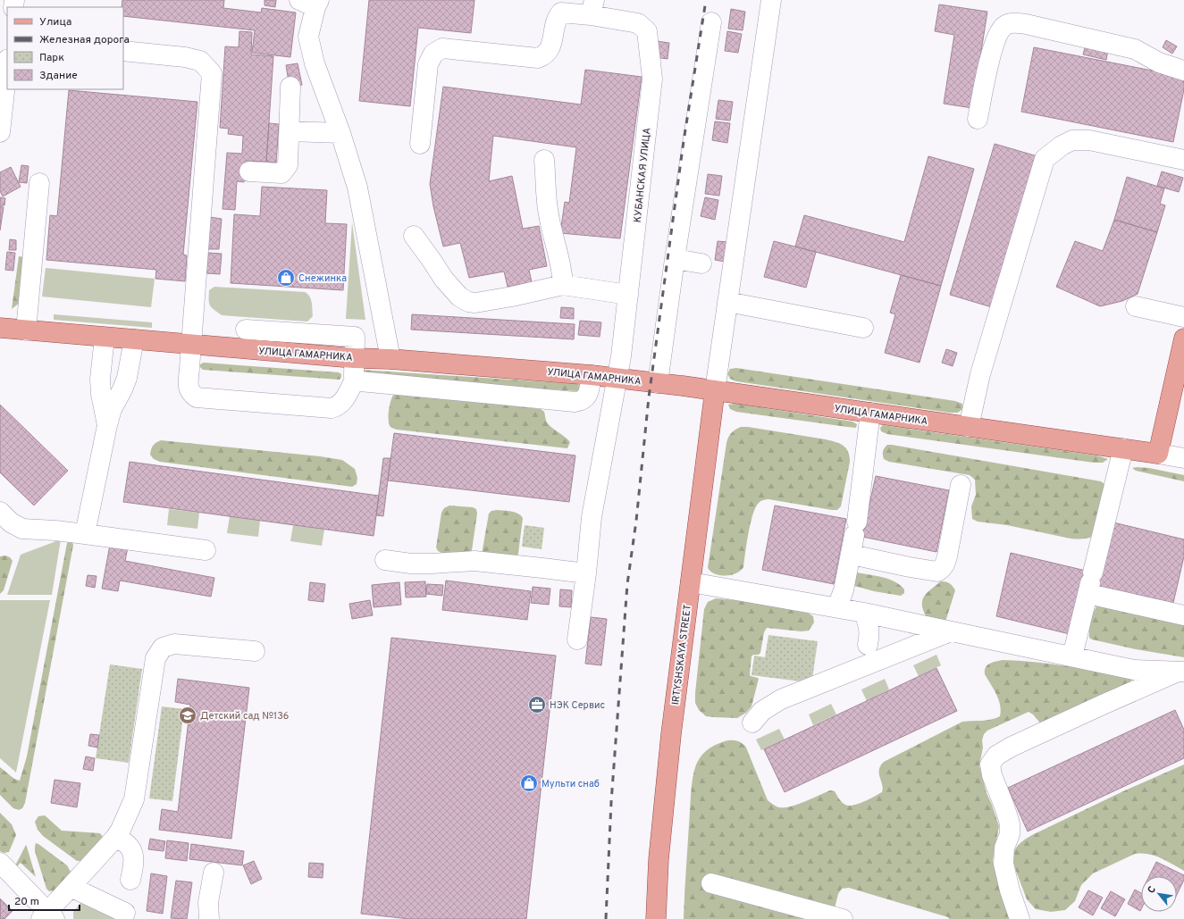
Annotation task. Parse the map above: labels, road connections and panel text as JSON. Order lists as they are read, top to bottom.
{
  "streets": {
    "main road": ["УЛИЦА ГАМАРНИКА", "IRTYSHSKAYA STREET"],
    "street": ["КУБАНСКАЯ УЛИЦА"]
  },
  "crossings": [
    ["КУБАНСКАЯ УЛИЦА", "УЛИЦА ГАМАРНИКА"],
    ["УЛИЦА ГАМАРНИКА", "IRTYSHSKAYA STREET"]
  ],
  "places": {
    "shop": ["Снежинка", "Мульти снаб"],
    "office": ["НЭК Сервис"],
    "school or university": ["Детский сад №136"]
  },
  "legend": [
    "Улица",
    "Железная дорога",
    "Парк",
    "Здание"
  ],
  "scale_bar": "20 m",
  "north": "top left"
}
